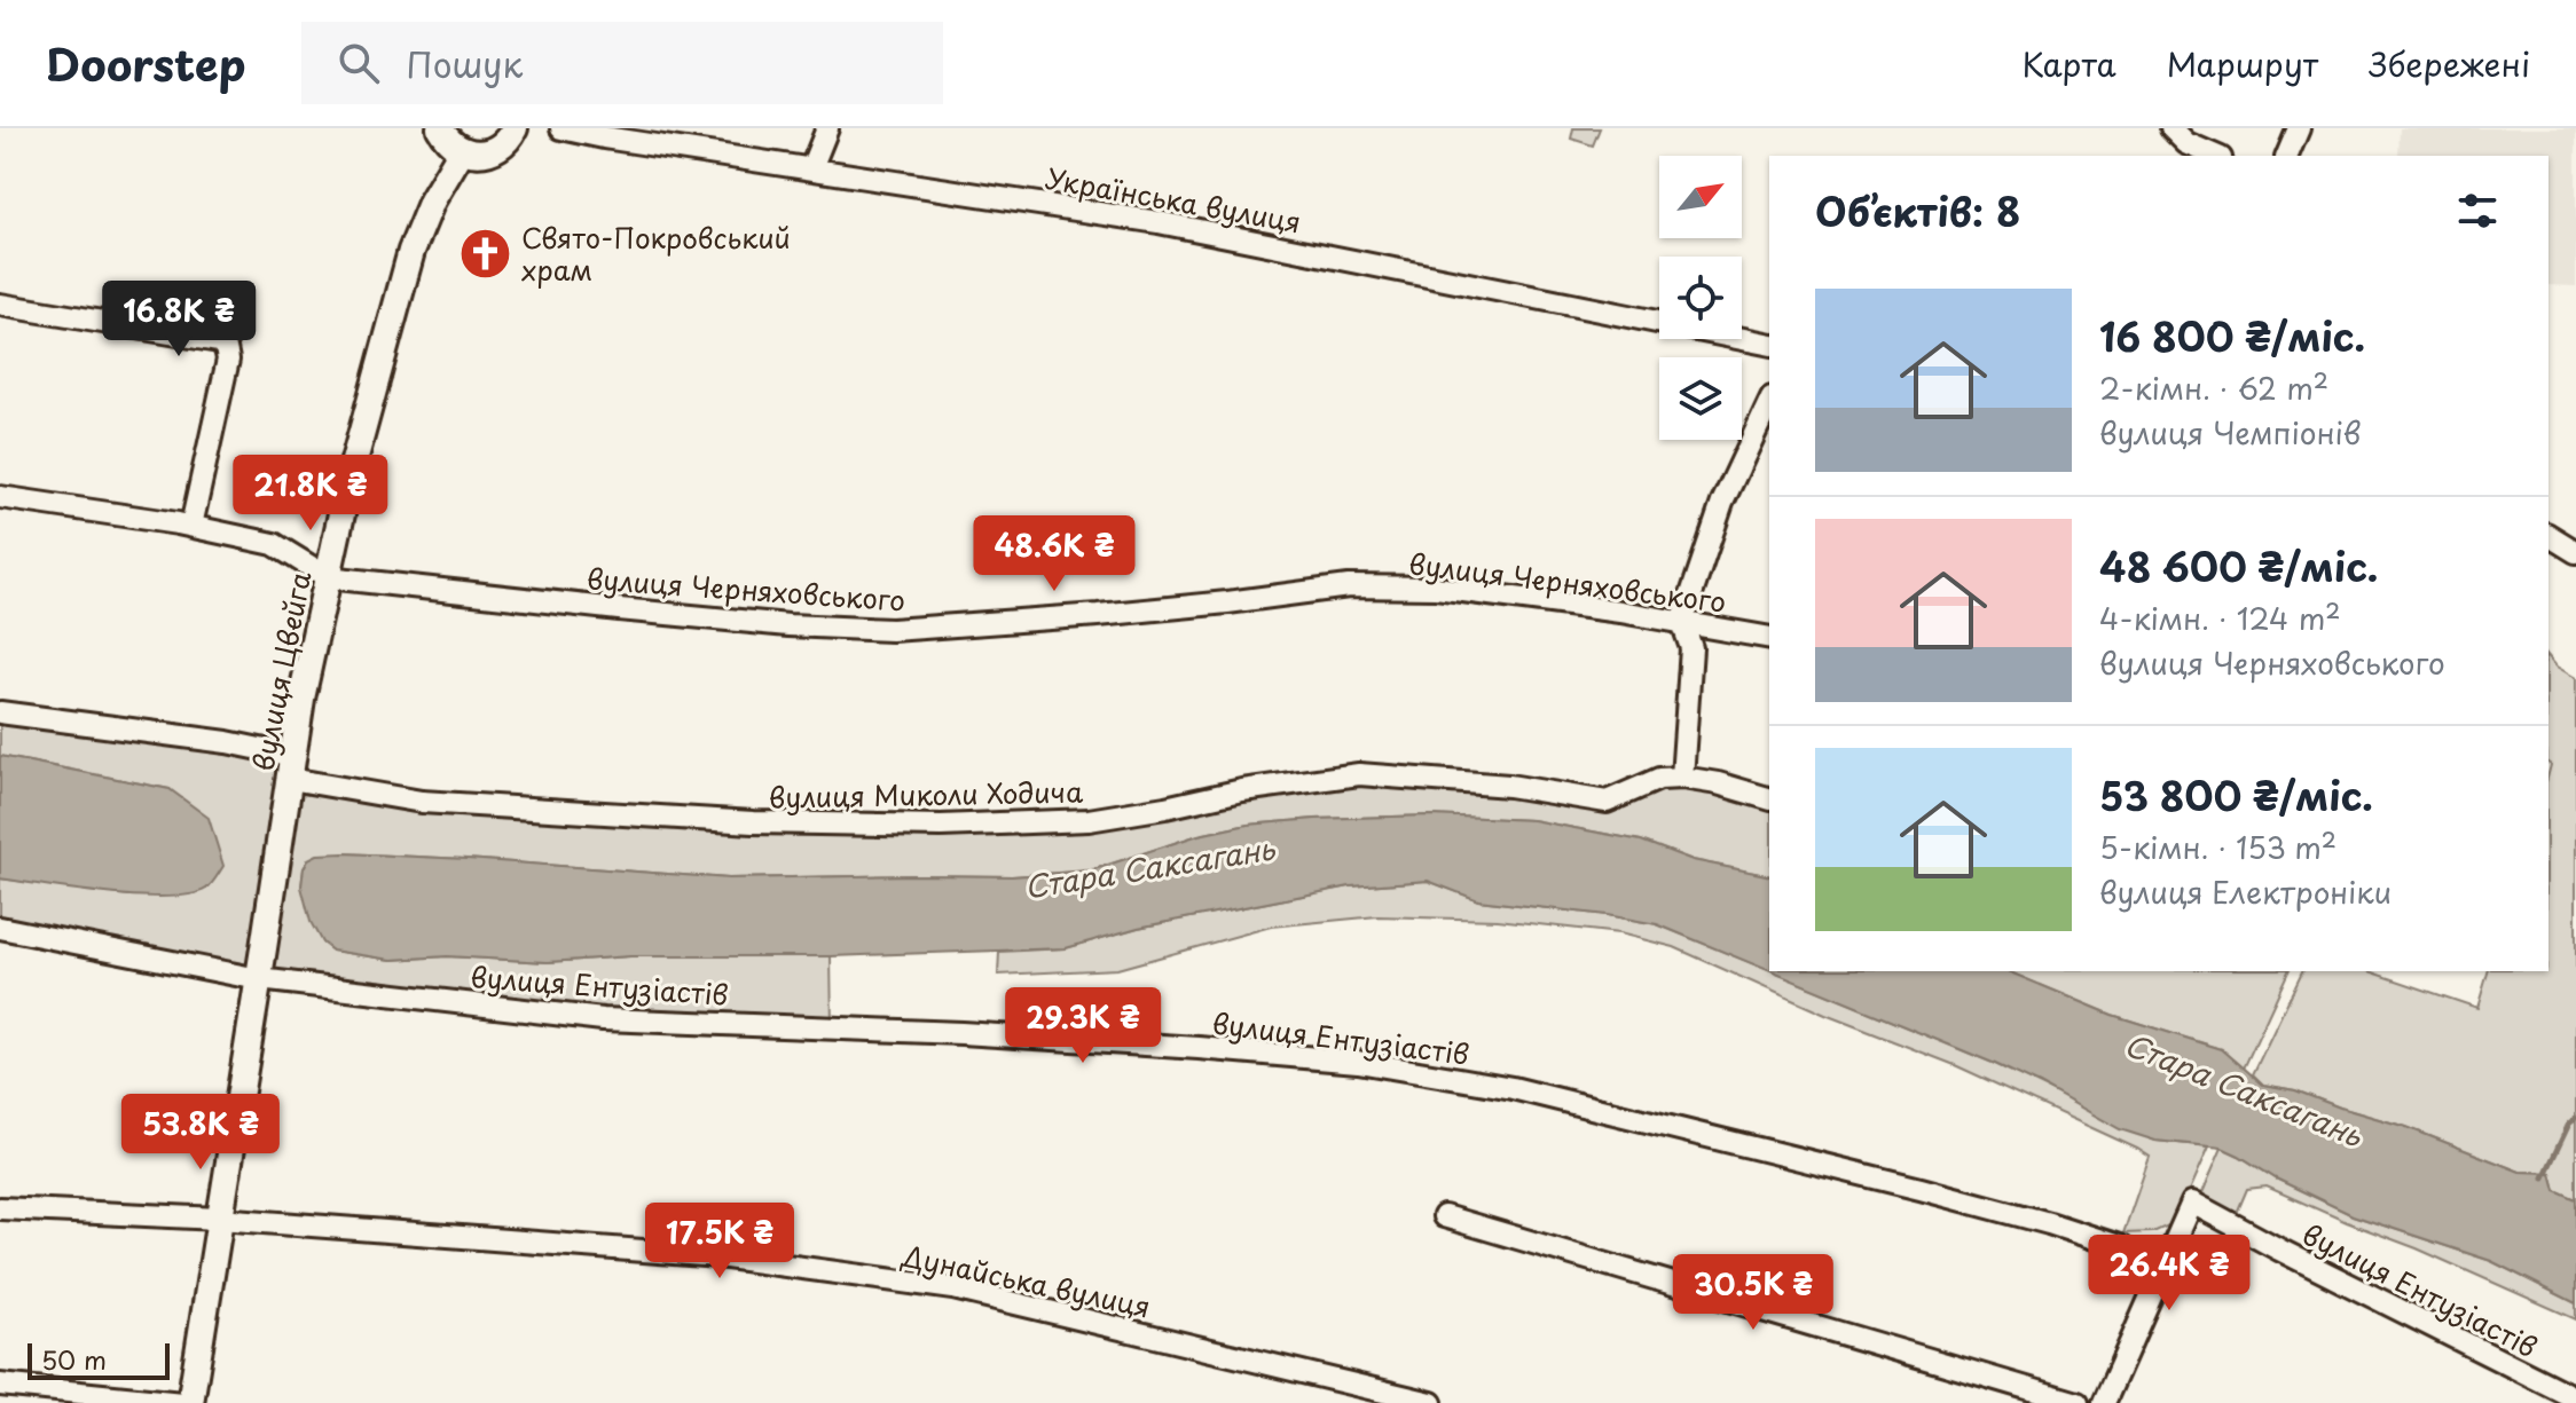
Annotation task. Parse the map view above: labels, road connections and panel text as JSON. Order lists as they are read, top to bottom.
{
  "streets": {
    "main road": ["вулиця Цвейга"],
    "street": [
      "Українська вулиця",
      "вулиця Черняховського",
      "вулиця Миколи Ходича",
      "вулиця Ентузіастів",
      "Дунайська вулиця"
    ]
  },
  "crossings": [
    ["вулиця Черняховського", "вулиця Цвейга"],
    ["вулиця Цвейга", "вулиця Миколи Ходича"],
    ["вулиця Цвейга", "вулиця Ентузіастів"],
    ["вулиця Цвейга", "Дунайська вулиця"]
  ],
  "water": ["Стара Саксагань"],
  "places": {
    "church": ["Свято-Покровський храм"]
  },
  "scale_bar": "50 m",
  "north": "top right",
  "page": {
    "header": "Doorstep",
    "search": "Пошук",
    "nav": ["Карта", "Маршрут", "Збережені"],
    "heading": "Об’єктів: 8",
    "list": [
      {
        "name": "16 800 ₴/міс.",
        "note": "2-кімн. · 62 m² · вулиця Чемпіонів"
      },
      {
        "name": "48 600 ₴/міс.",
        "note": "4-кімн. · 124 m² · вулиця Черняховського"
      },
      {
        "name": "53 800 ₴/міс.",
        "note": "5-кімн. · 153 m² · вулиця Електроніки"
      }
    ],
    "price": [
      "16.8K ₴",
      "21.8K ₴",
      "48.6K ₴",
      "29.3K ₴",
      "53.8K ₴",
      "17.5K ₴",
      "26.4K ₴",
      "30.5K ₴"
    ],
    "scale": "50 m"
  }
}
